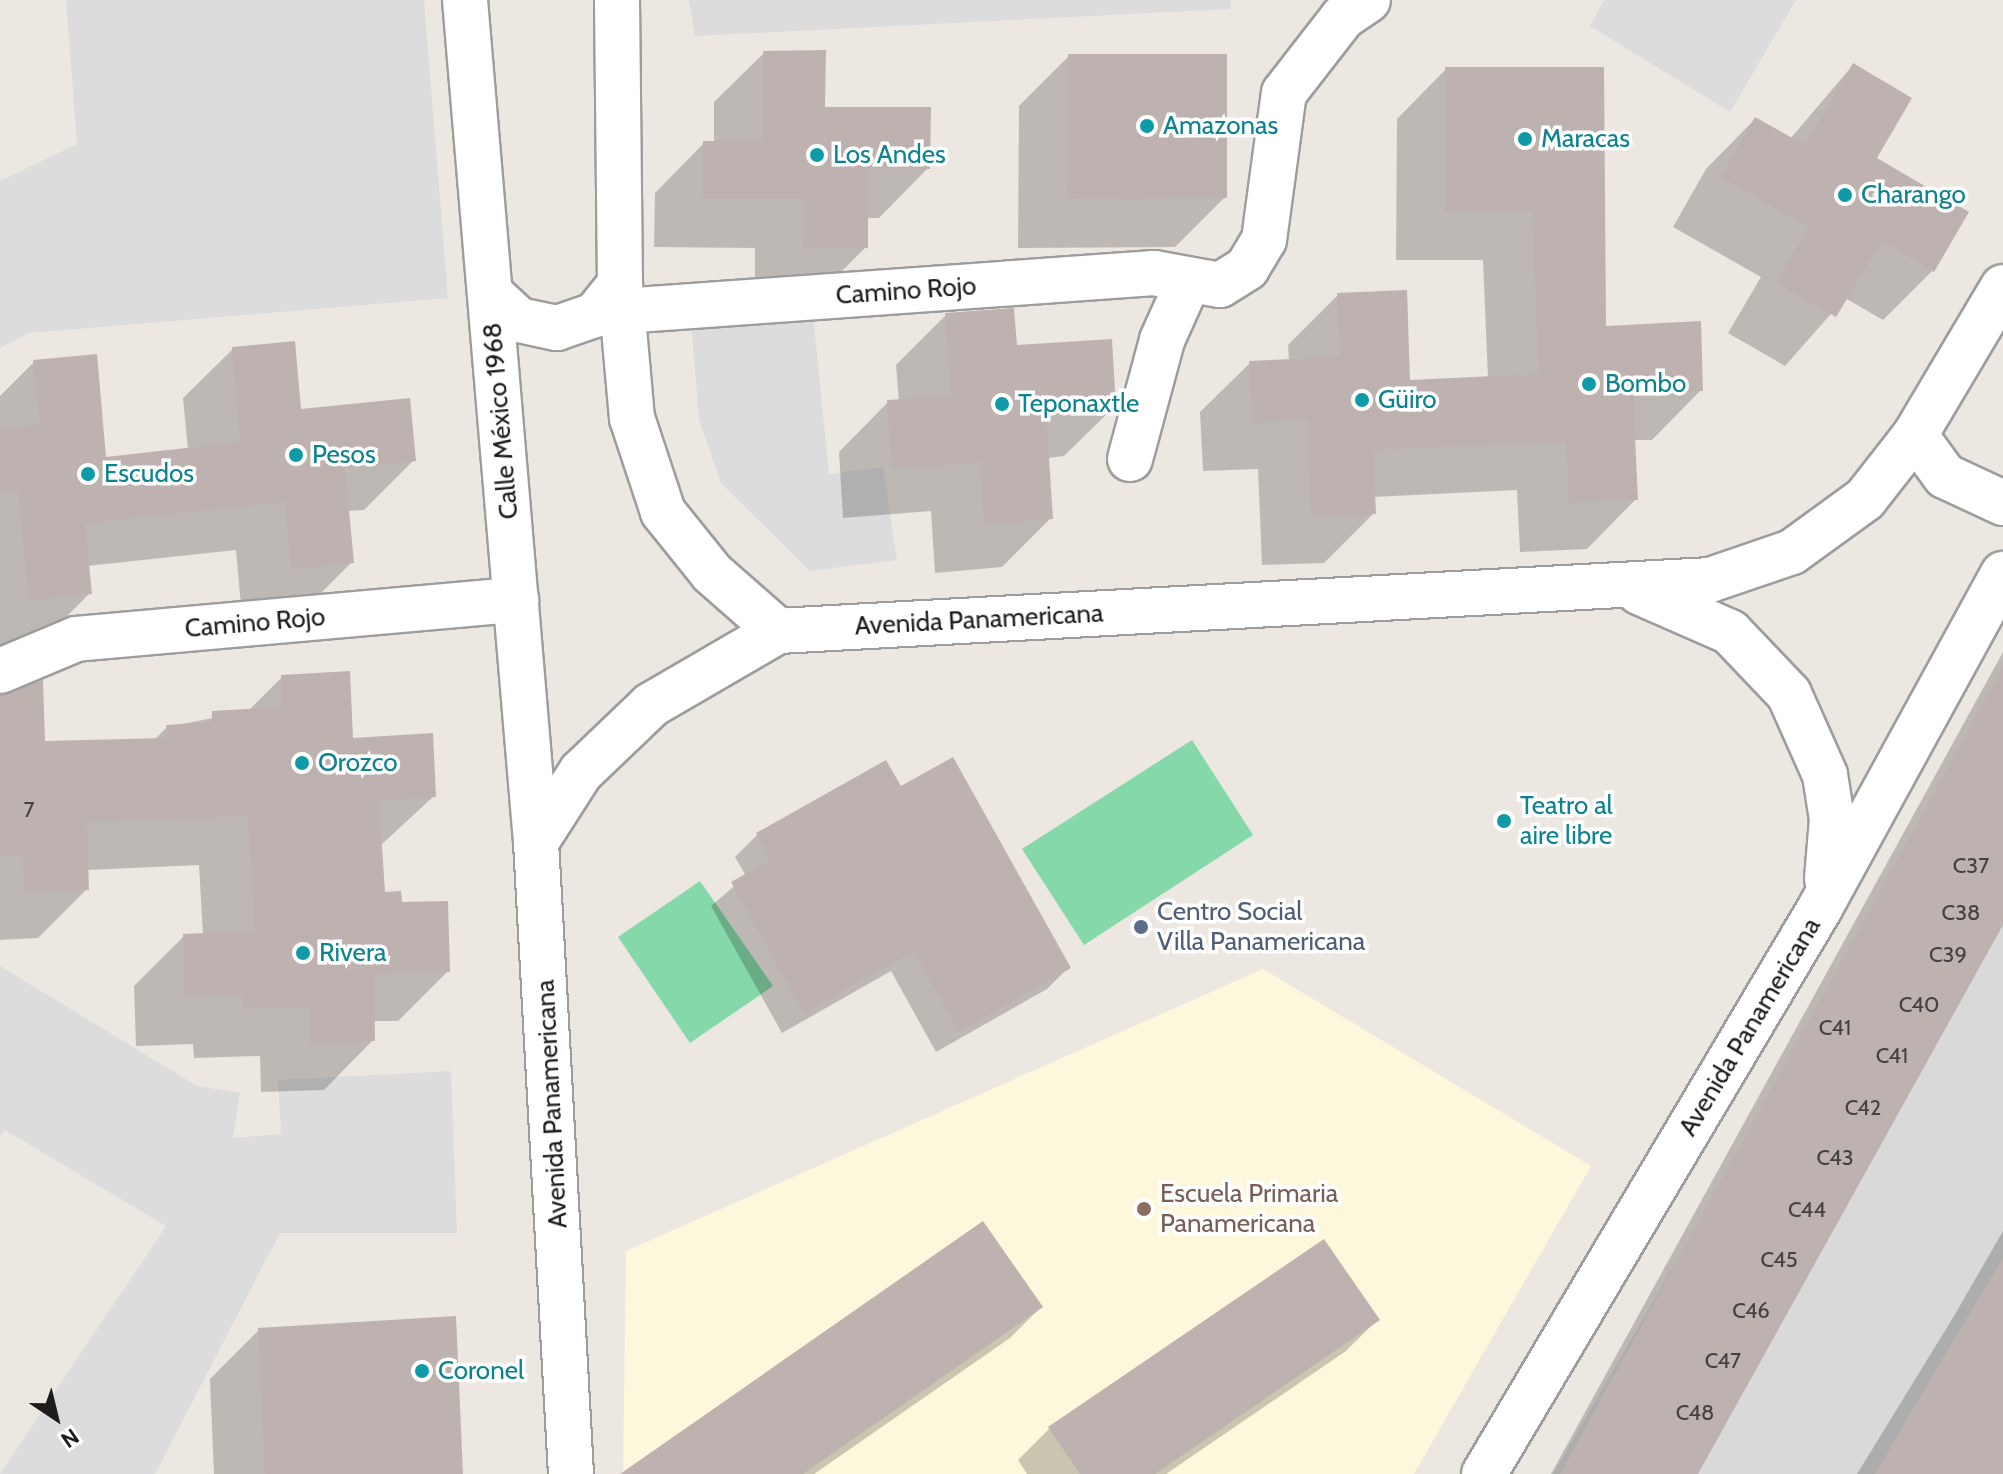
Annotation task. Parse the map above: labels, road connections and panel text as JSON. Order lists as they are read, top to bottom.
{
  "streets": {
    "street": ["Camino Rojo", "Calle México 1968", "Avenida Panamericana"]
  },
  "crossings": [
    ["Camino Rojo", "Calle México 1968"],
    ["Calle México 1968", "Avenida Panamericana"]
  ],
  "places": [
    "Amazonas",
    "Maracas",
    "Los Andes",
    "Charango",
    "Bombo",
    "Güiro",
    "Teponaxtle",
    "Pesos",
    "Escudos",
    "Orozco",
    "Teatro al aire libre",
    "Centro Social Villa Panamericana",
    "Rivera",
    "Escuela Primaria Panamericana",
    "Coronel"
  ],
  "house_numbers": [
    "7",
    "C37",
    "C38",
    "C39",
    "C40",
    "C41",
    "C41",
    "C42",
    "C43",
    "C44",
    "C45",
    "C46",
    "C47",
    "C48"
  ],
  "north": "bottom right"
}
